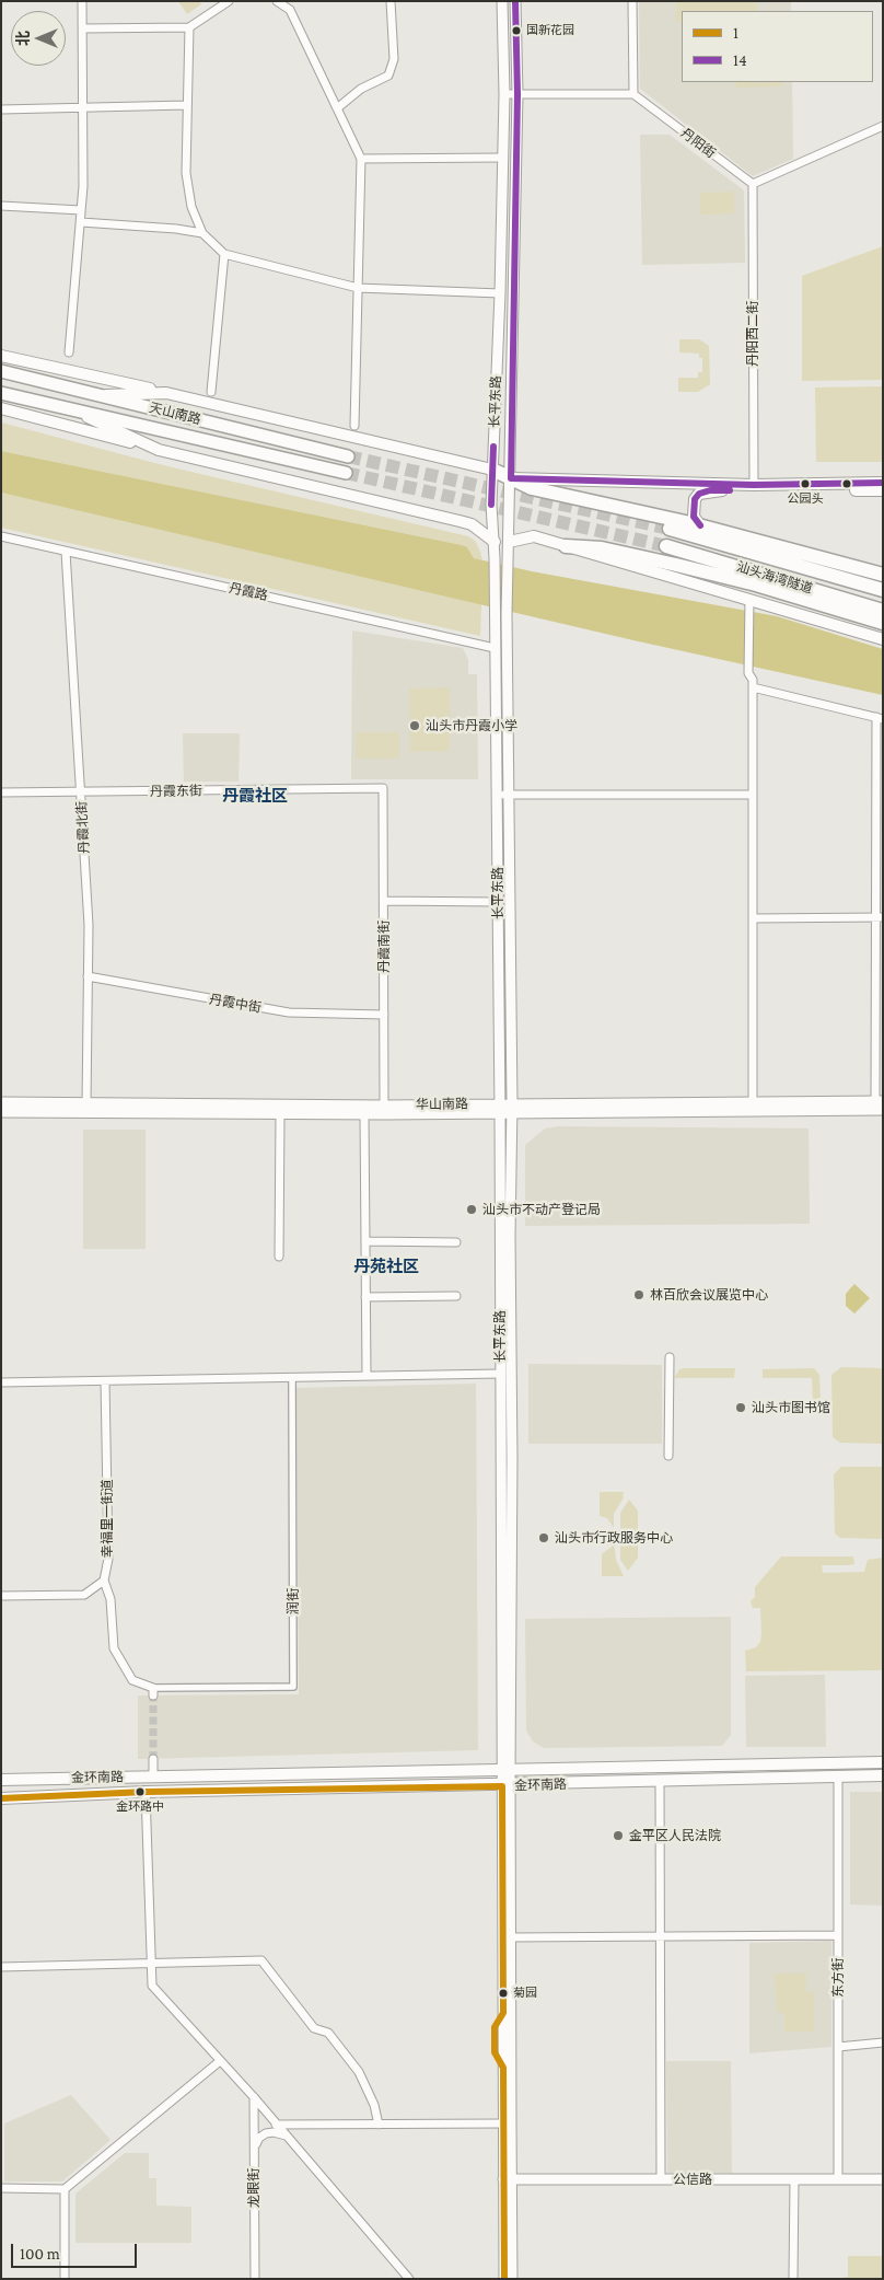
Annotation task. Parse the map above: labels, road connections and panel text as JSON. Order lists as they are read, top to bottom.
{
  "streets": {
    "highway": ["汕头海湾隧道"],
    "main road": ["天山南路", "金环南路"],
    "street": [
      "丹阳街",
      "丹阳西二街",
      "长平东路",
      "丹霞路",
      "丹霞东街",
      "丹霞北街",
      "丹霞南街",
      "丹霞中街",
      "华山南路",
      "幸福里一街道",
      "润街",
      "东方街",
      "公信路",
      "龙眼街"
    ]
  },
  "crossings": [
    ["丹阳街", "丹阳西二街"],
    ["长平东路", "天山南路"],
    ["长平东路", "丹霞路"],
    ["长平东路", "华山南路"],
    ["长平东路", "金环南路"],
    ["丹霞路", "丹霞北街"],
    ["丹霞东街", "丹霞北街"],
    ["丹霞东街", "丹霞南街"],
    ["丹霞北街", "丹霞中街"],
    ["丹霞北街", "华山南路"],
    ["丹霞南街", "丹霞中街"],
    ["丹霞南街", "华山南路"],
    ["金环南路", "东方街"],
    ["东方街", "公信路"]
  ],
  "districts": ["丹霞社区", "丹苑社区"],
  "places": [
    "国新花园",
    "公园头",
    "汕头市丹霞小学",
    "汕头市不动产登记局",
    "林百欣会议展览中心",
    "汕头市图书馆",
    "汕头市行政服务中心",
    "金环路中",
    "金平区人民法院",
    "菊园"
  ],
  "lines": ["transit line 14", "transit line 1"],
  "legend": ["1", "14"],
  "scale_bar": "100 m",
  "north": "left"
}
